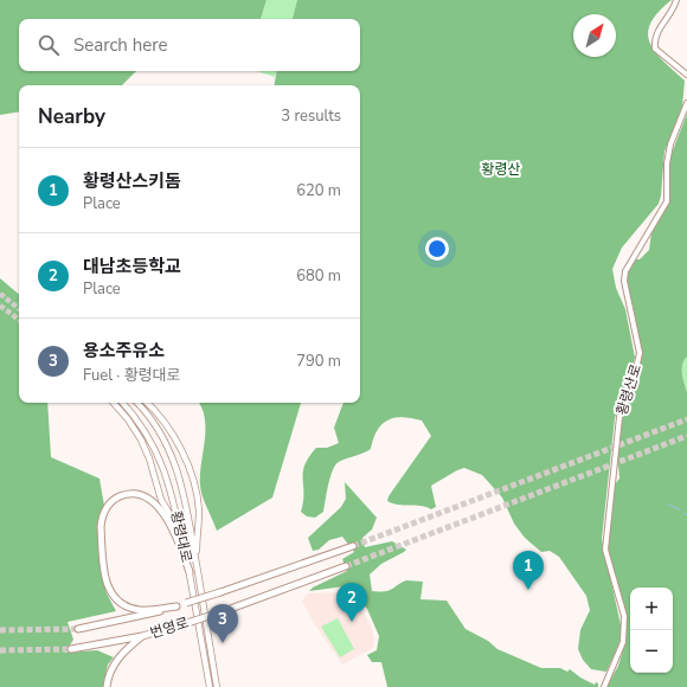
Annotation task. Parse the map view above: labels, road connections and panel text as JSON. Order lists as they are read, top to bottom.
{
  "streets": {
    "highway": ["번영로"],
    "main road": ["황령대로"],
    "street": ["황령산로"]
  },
  "parks": ["황령산"],
  "north": "top right",
  "page": {
    "search": "Search here",
    "heading": ["Nearby", "3 results"],
    "list": [
      {
        "mark": "1",
        "name": "황령산스키돔",
        "note": "Place",
        "value": "620 m"
      },
      {
        "mark": "2",
        "name": "대남초등학교",
        "note": "Place",
        "value": "680 m"
      },
      {
        "mark": "3",
        "name": "용소주유소",
        "note": "Fuel · 황령대로",
        "value": "790 m"
      }
    ],
    "pins": ["1", "2", "3"],
    "map_buttons": ["+", "−"]
  }
}
